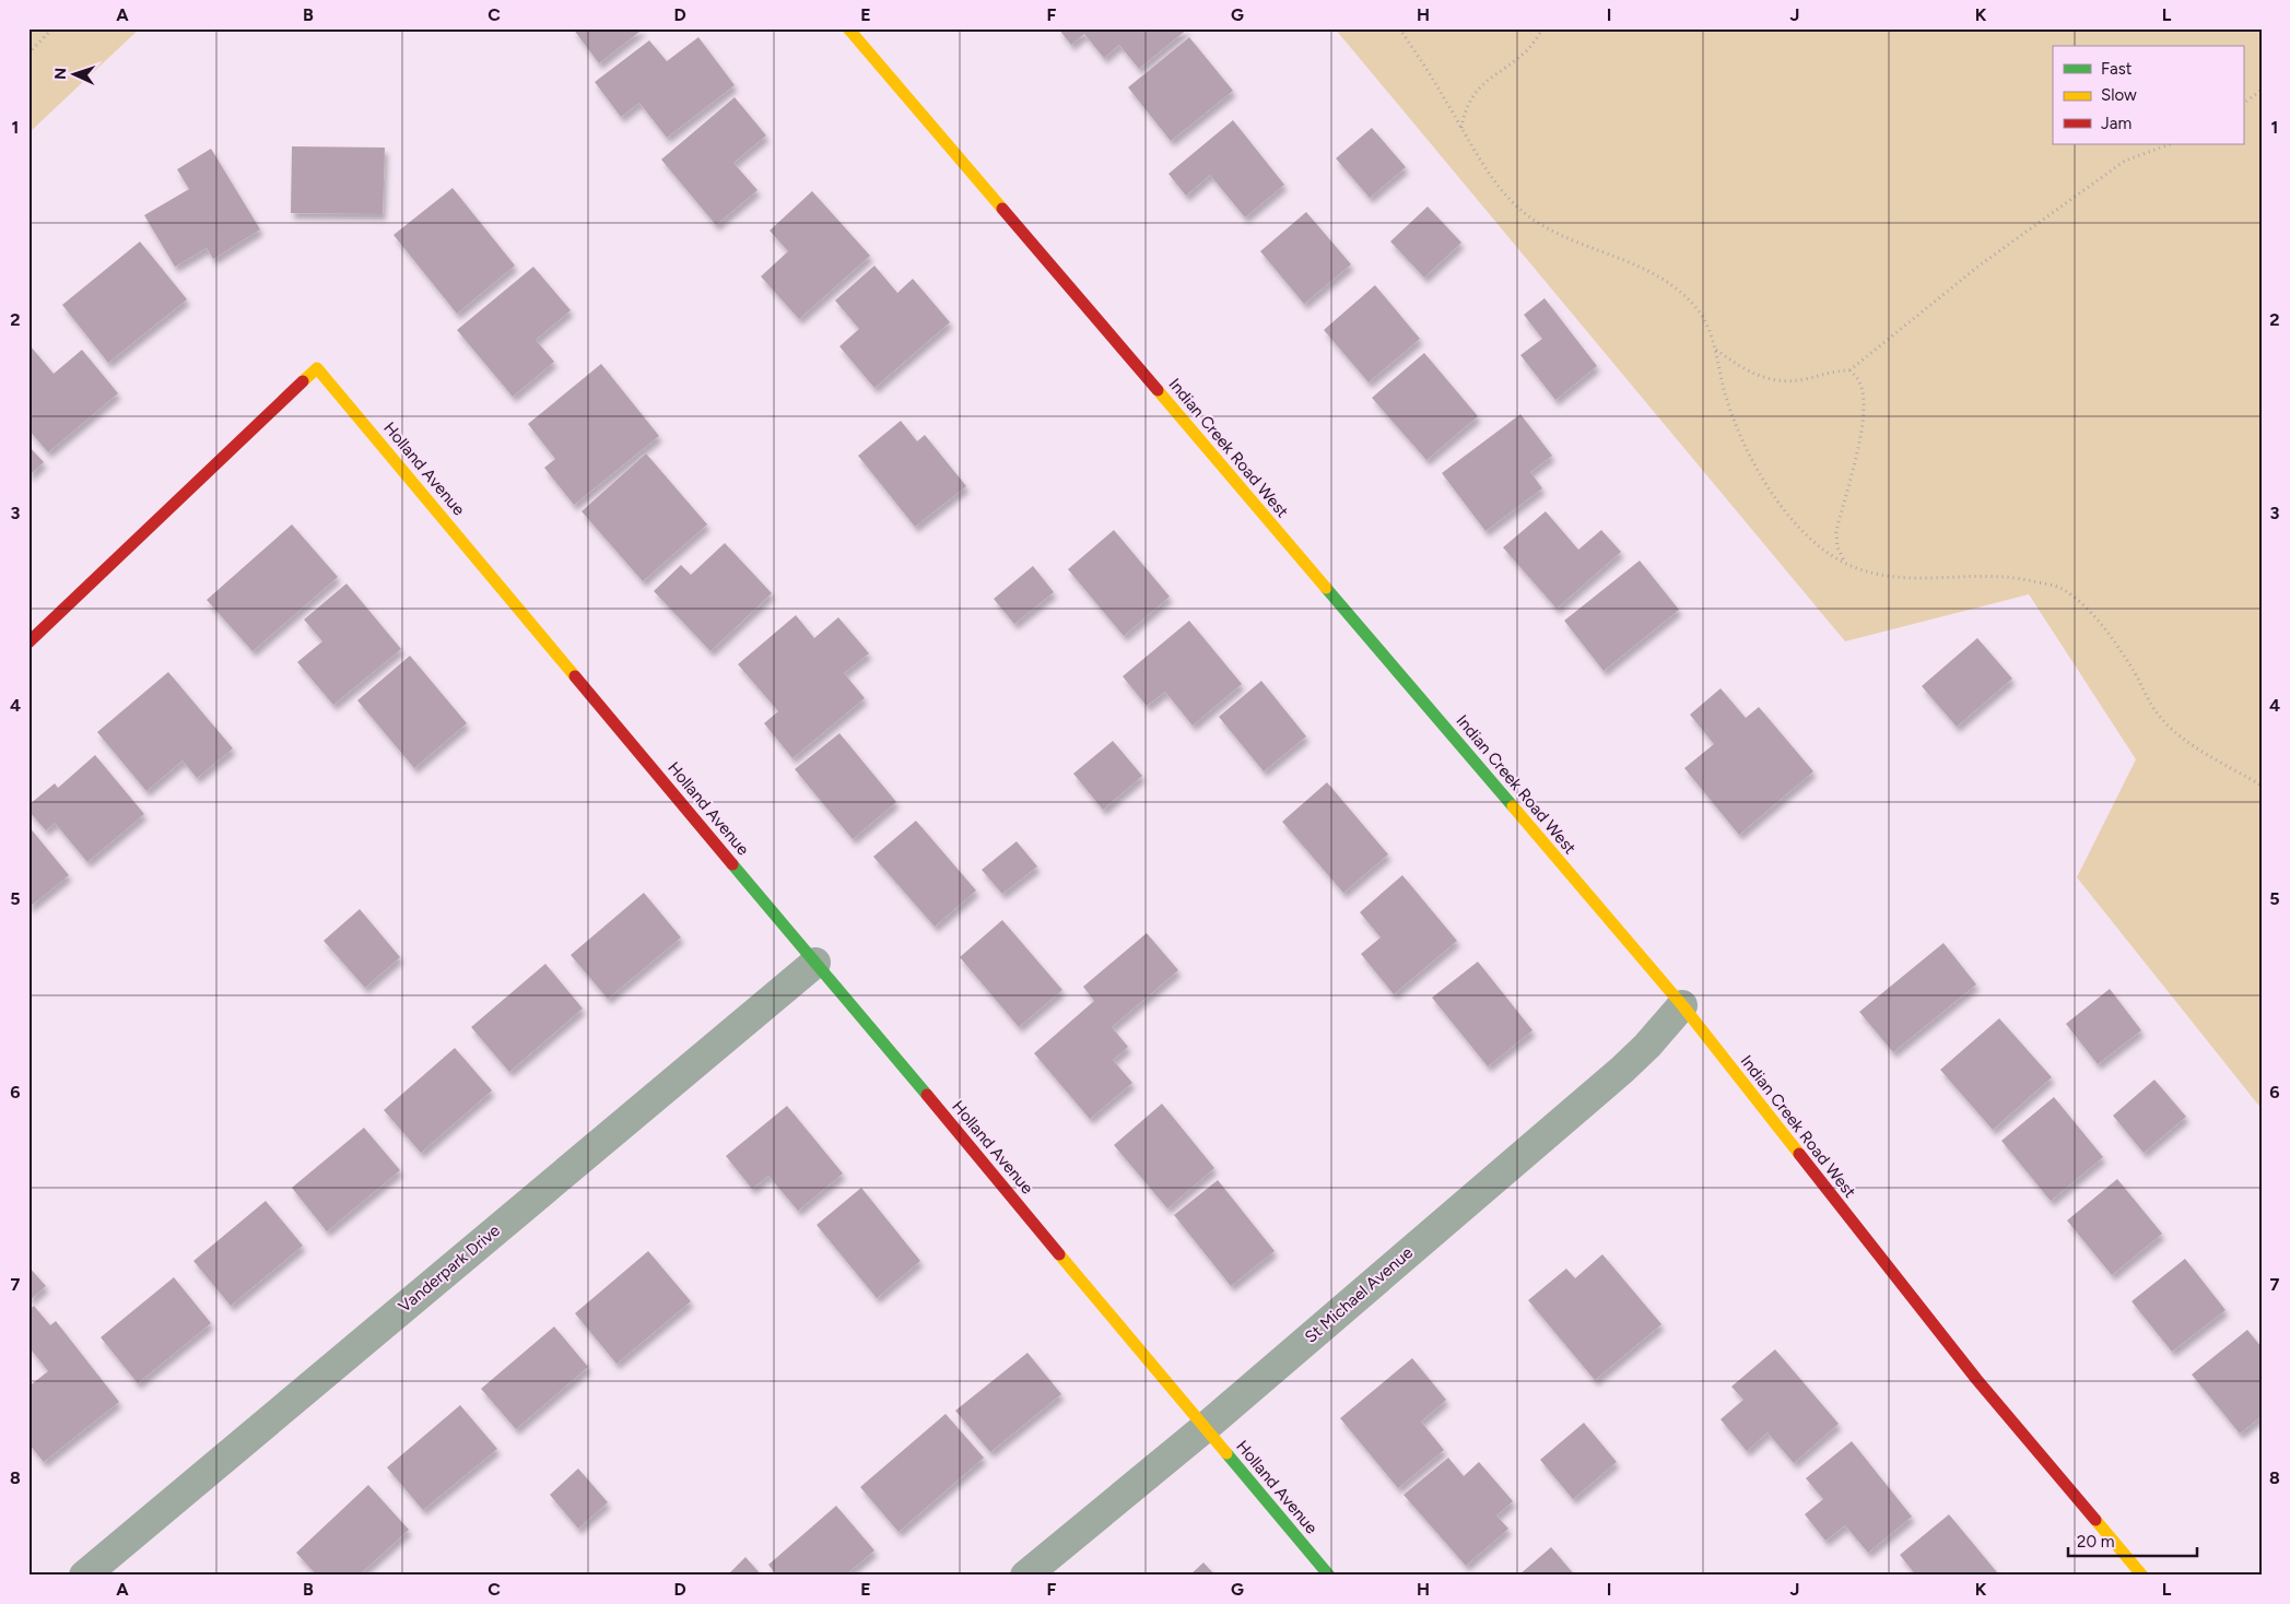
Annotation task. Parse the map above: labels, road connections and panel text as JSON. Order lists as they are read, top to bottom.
{
  "streets": {
    "street": [
      "Indian Creek Road West",
      "Holland Avenue",
      "Vanderpark Drive",
      "St Michael Avenue"
    ]
  },
  "crossings": [
    ["Indian Creek Road West", "St Michael Avenue"],
    ["Holland Avenue", "Vanderpark Drive"],
    ["Holland Avenue", "St Michael Avenue"]
  ],
  "legend": ["Fast", "Slow", "Jam"],
  "scale_bar": "20 m",
  "north": "left",
  "grid": {
    "columns": [
      "A",
      "B",
      "C",
      "D",
      "E",
      "F",
      "G",
      "H",
      "I",
      "J",
      "K",
      "L"
    ],
    "rows": [
      "1",
      "2",
      "3",
      "4",
      "5",
      "6",
      "7",
      "8"
    ]
  }
}
